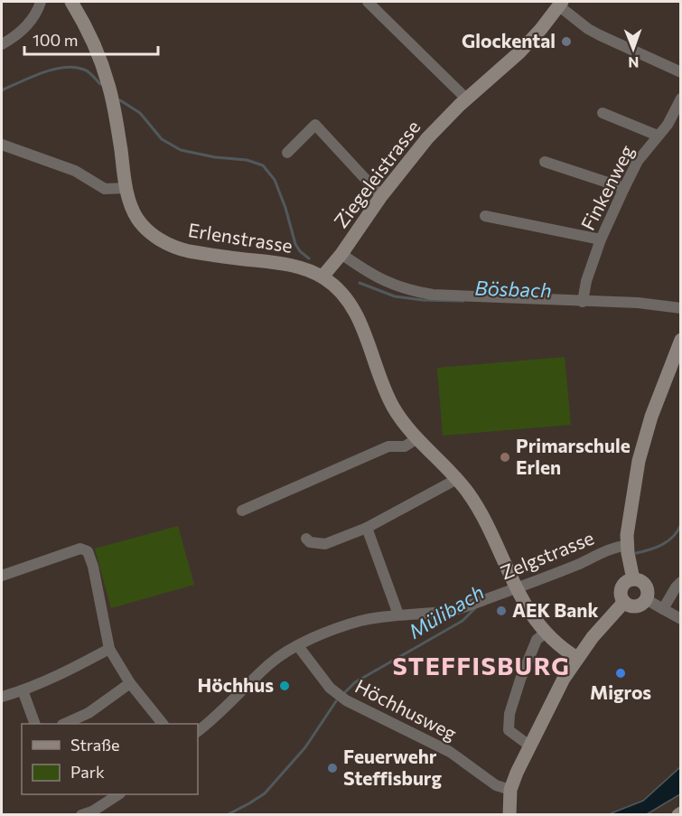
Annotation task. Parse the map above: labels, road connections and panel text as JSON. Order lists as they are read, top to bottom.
{
  "streets": {
    "street": [
      "Ziegeleistrasse",
      "Finkenweg",
      "Erlenstrasse",
      "Zelgstrasse",
      "Höchhusweg"
    ]
  },
  "crossings": [
    ["Ziegeleistrasse", "Erlenstrasse"],
    ["Erlenstrasse", "Zelgstrasse"],
    ["Zelgstrasse", "Höchhusweg"]
  ],
  "districts": ["STEFFISBURG"],
  "water": ["Bösbach", "Mülibach"],
  "places": [
    "Glockental",
    "Primarschule Erlen",
    "AEK Bank",
    "Migros",
    "Höchhus",
    "Feuerwehr Steffisburg"
  ],
  "legend": ["Straße", "Park"],
  "scale_bar": "100 m",
  "north": "bottom"
}
